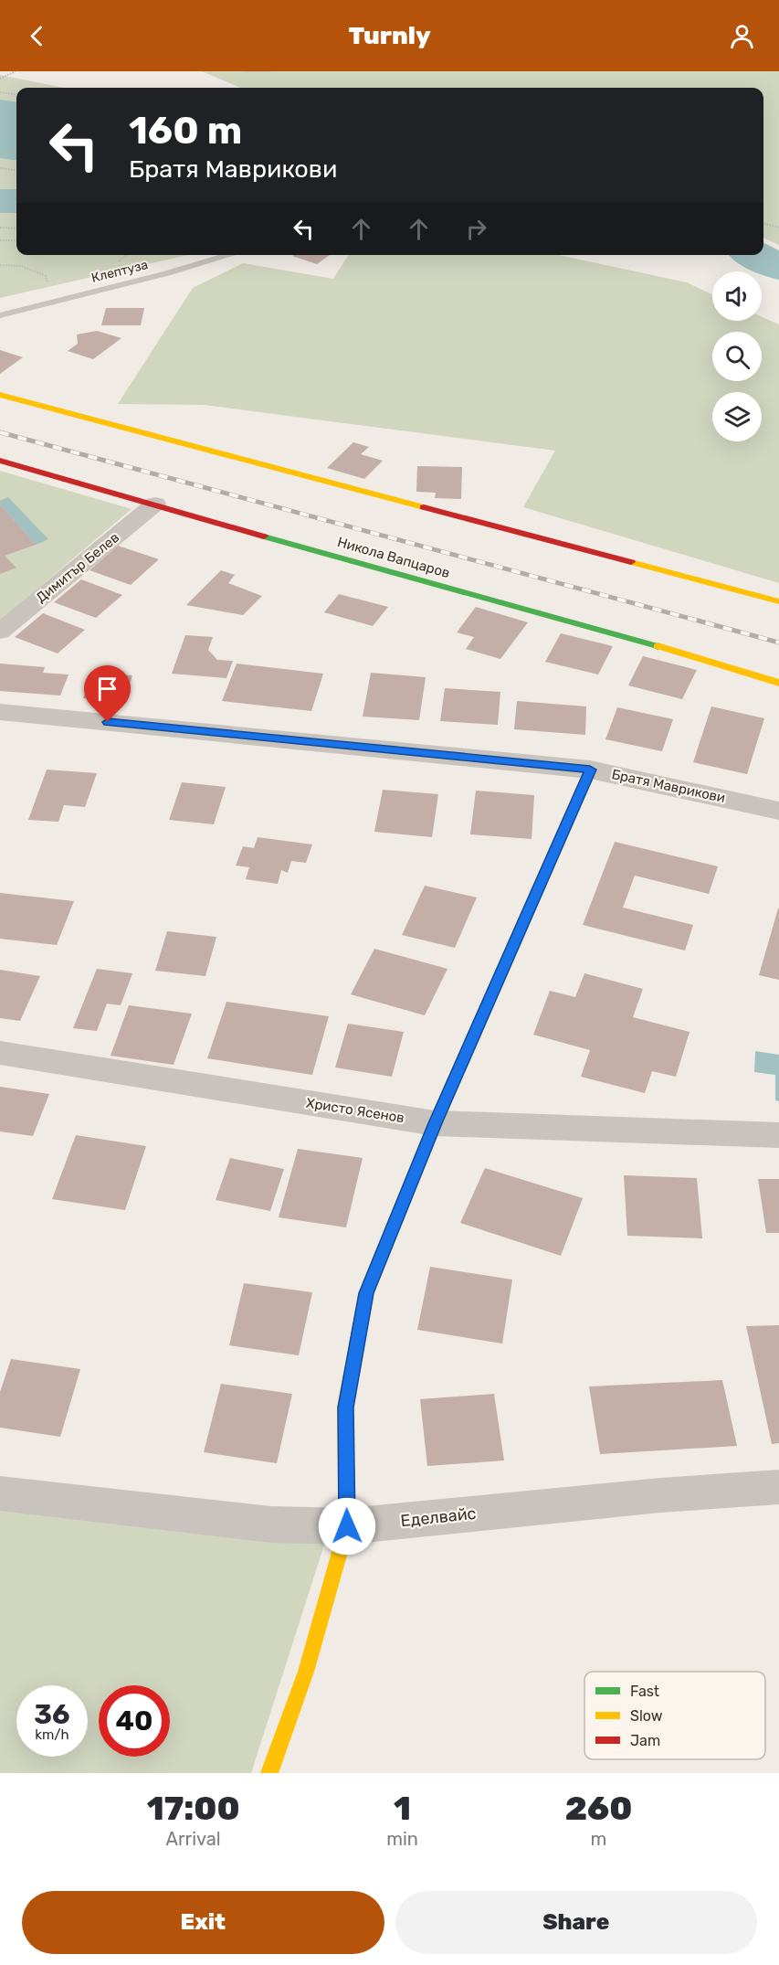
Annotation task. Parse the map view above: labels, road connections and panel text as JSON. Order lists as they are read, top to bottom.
{
  "streets": {
    "street": [
      "Никола Вапцаров",
      "Димитър Белев",
      "Братя Маврикови",
      "Христо Ясенов",
      "Еделвайс"
    ],
    "lane": ["Клептуза"]
  },
  "crossings": [
    ["Никола Вапцаров", "Димитър Белев"]
  ],
  "legend": ["Fast", "Slow", "Jam"],
  "page": {
    "header": "Turnly",
    "turn": ["160 m", "Братя Маврикови"],
    "speed": "36 km/h",
    "limit": "40",
    "eta": [
      "17:00",
      "Arrival",
      "1",
      "min",
      "260",
      "m"
    ],
    "buttons": ["Exit", "Share"]
  }
}
